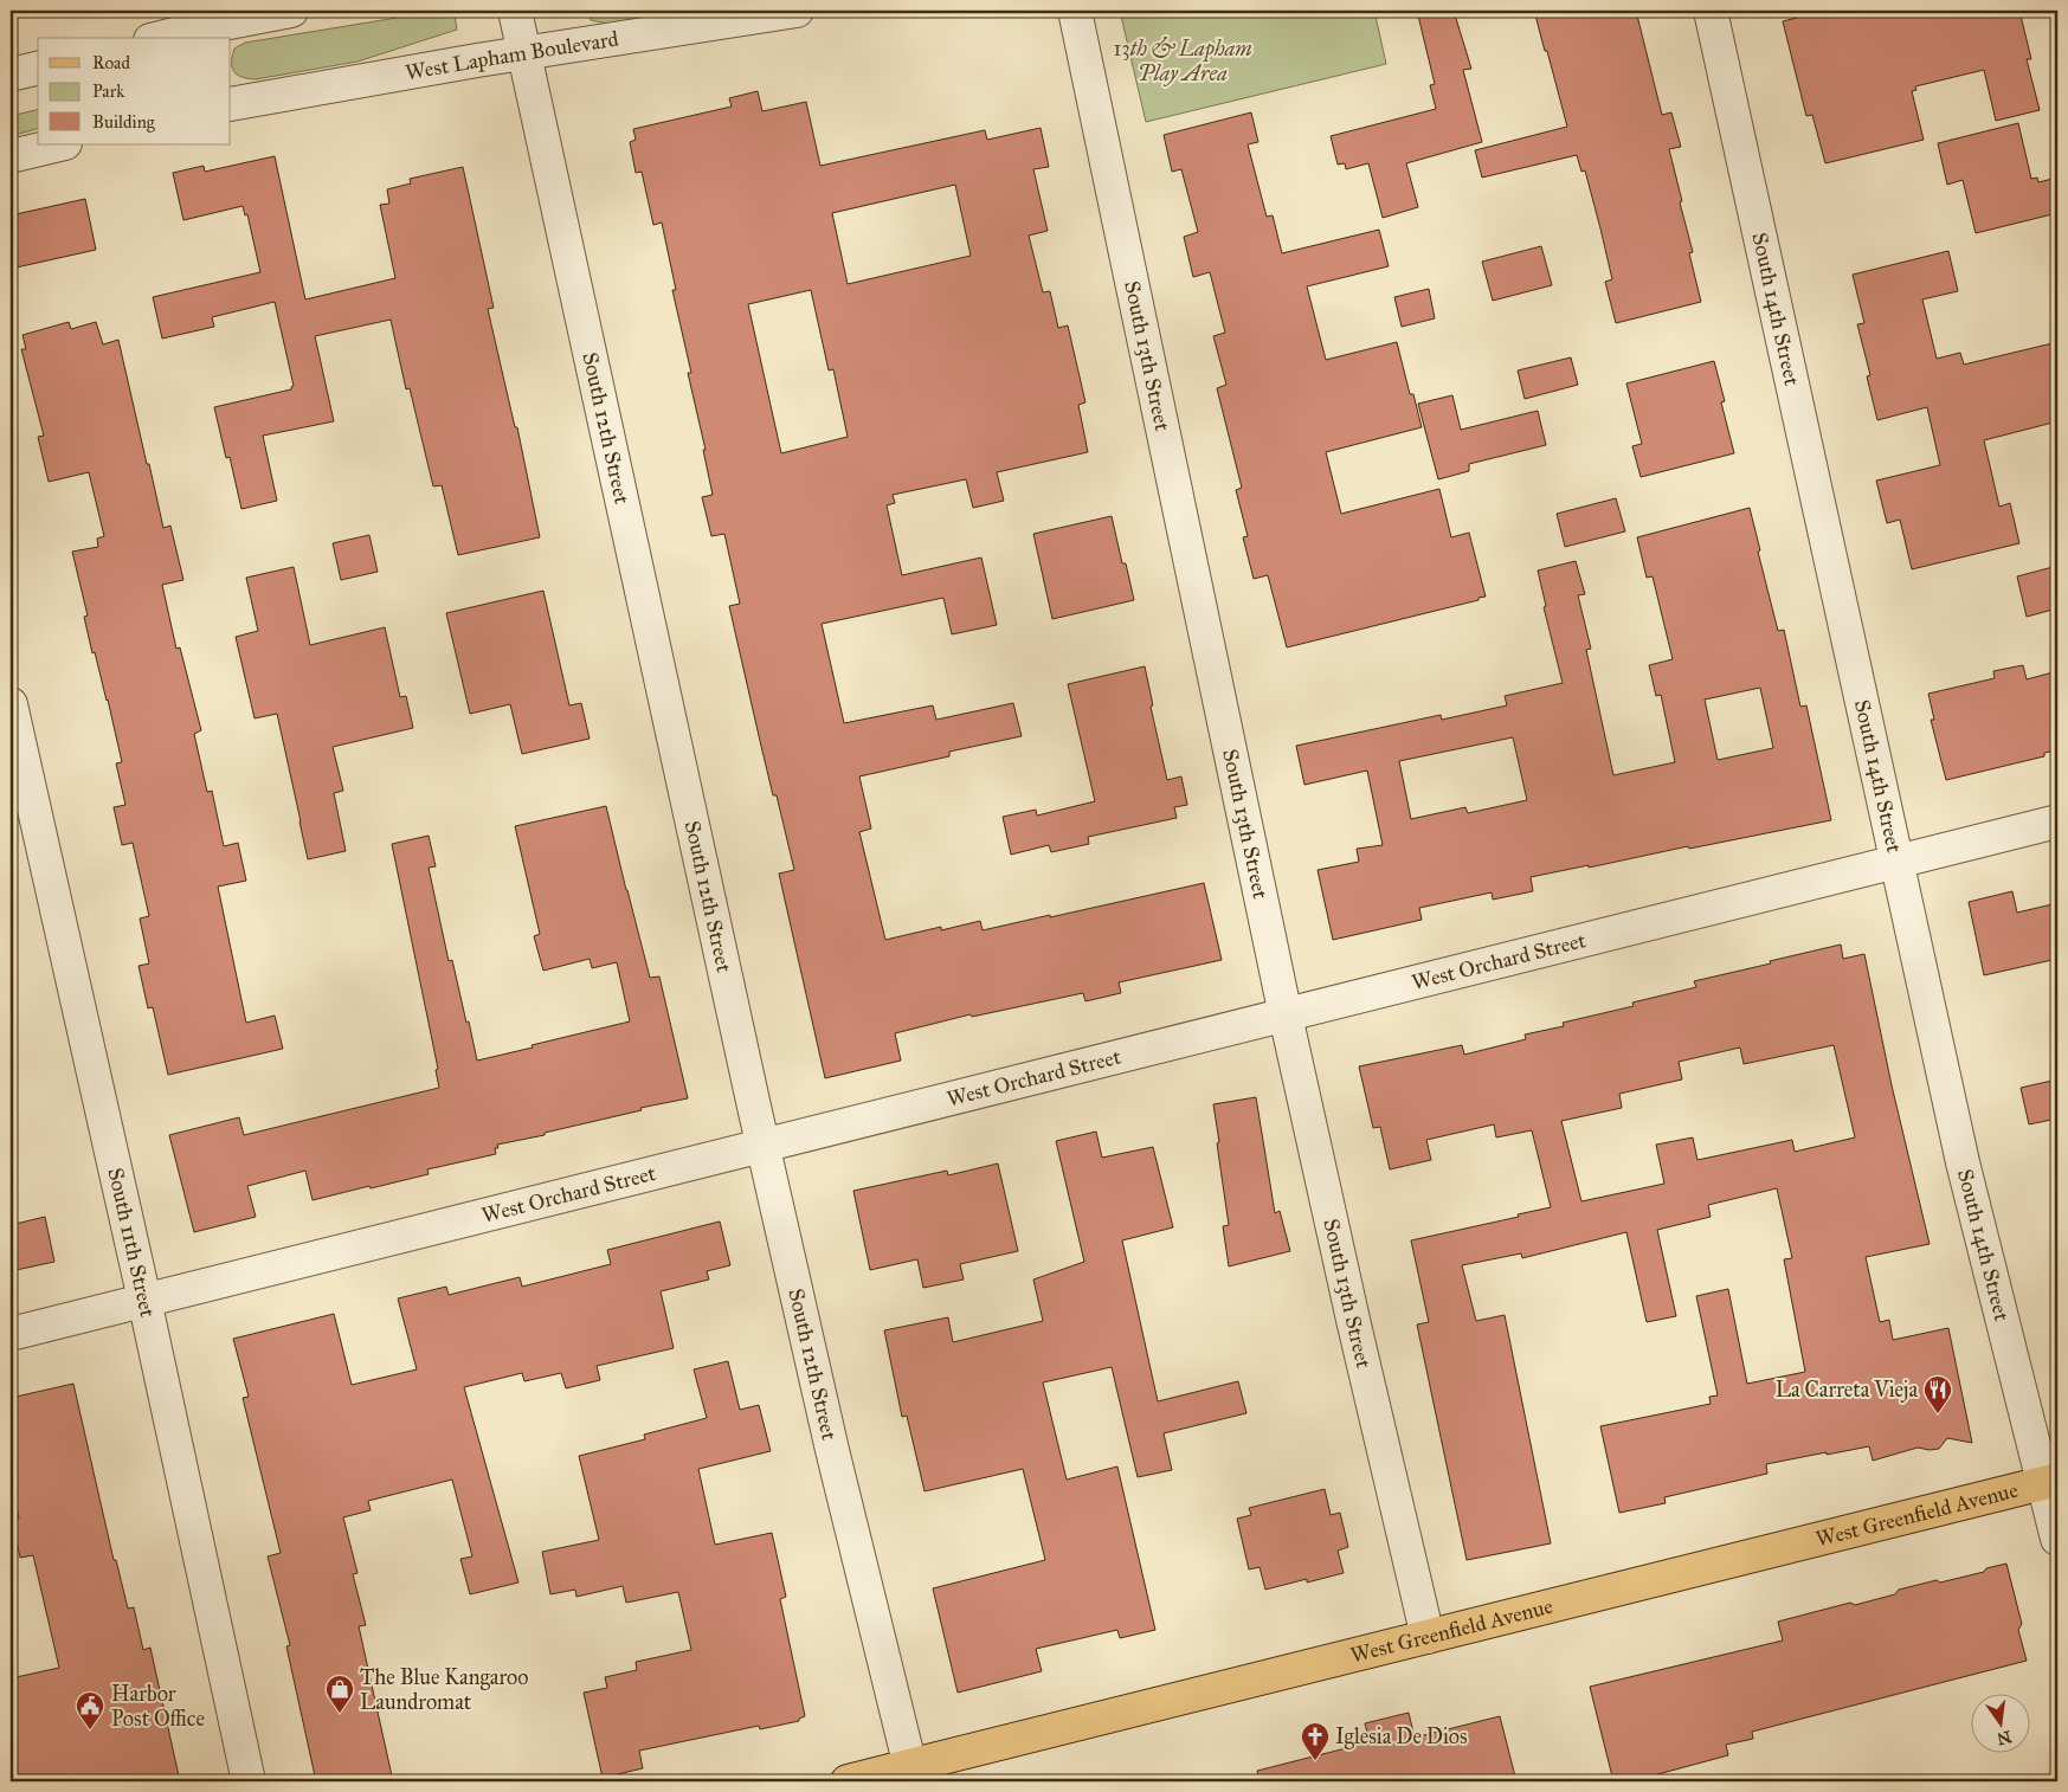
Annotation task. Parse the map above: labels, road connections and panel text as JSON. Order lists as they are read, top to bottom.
{
  "streets": {
    "main road": ["West Greenfield Avenue"],
    "street": [
      "West Lapham Boulevard",
      "South 14th Street",
      "South 13th Street",
      "South 12th Street",
      "West Orchard Street",
      "South 11th Street"
    ]
  },
  "crossings": [
    ["West Lapham Boulevard", "South 12th Street"],
    ["South 14th Street", "West Orchard Street"],
    ["South 14th Street", "West Greenfield Avenue"],
    ["South 13th Street", "West Orchard Street"],
    ["South 13th Street", "West Greenfield Avenue"],
    ["South 12th Street", "West Orchard Street"],
    ["South 12th Street", "West Greenfield Avenue"],
    ["West Orchard Street", "South 11th Street"]
  ],
  "parks": ["13th & Lapham Play Area"],
  "places": {
    "restaurant": ["La Carreta Vieja"],
    "shop": ["The Blue Kangaroo Laundromat"],
    "public building": ["Harbor Post Office"],
    "church": ["Iglesia De Dios"]
  },
  "legend": ["Road", "Park", "Building"],
  "north": "bottom"
}
